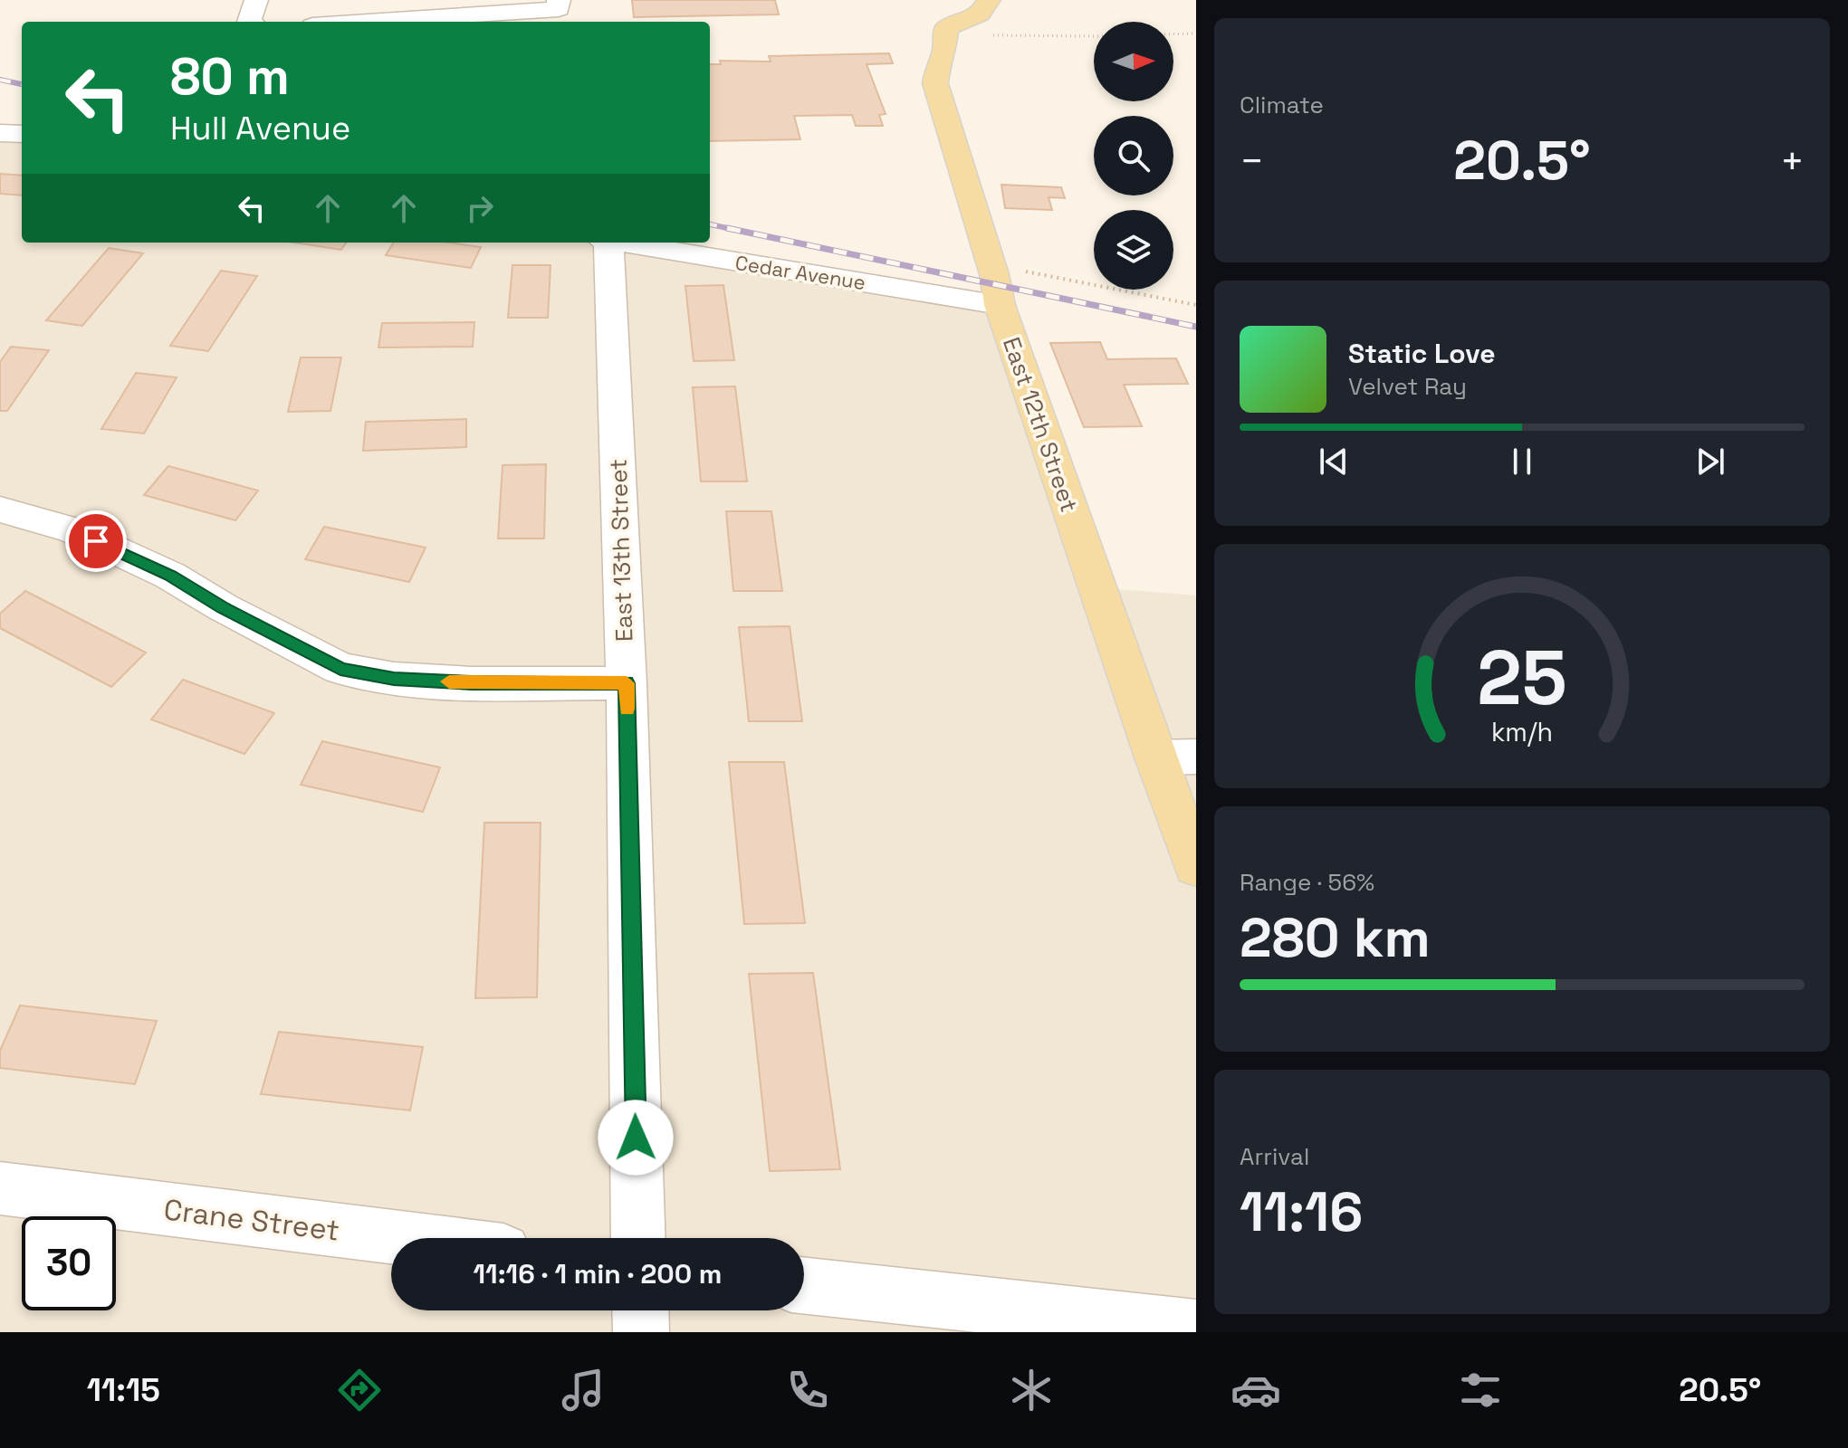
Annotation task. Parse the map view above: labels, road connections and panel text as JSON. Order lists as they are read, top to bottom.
{
  "streets": {
    "main road": ["East 12th Street"],
    "street": ["Cedar Avenue", "East 13th Street", "Crane Street"]
  },
  "crossings": [
    ["Cedar Avenue", "East 12th Street"]
  ],
  "north": "right",
  "page": {
    "tile": [
      "Climate",
      ["Range · 56%", "280 km"],
      ["Arrival", "11:16"]
    ],
    "turn": ["80 m", "Hull Avenue"],
    "heat": ["−", "20.5°", "+"],
    "song": ["Static Love", "Velvet Ray"],
    "limit": "30",
    "trip": "11:16 · 1 min · 200 m",
    "tabs": ["11:15", "20.5°"],
    "gauge": ["25", "km/h"]
  }
}
